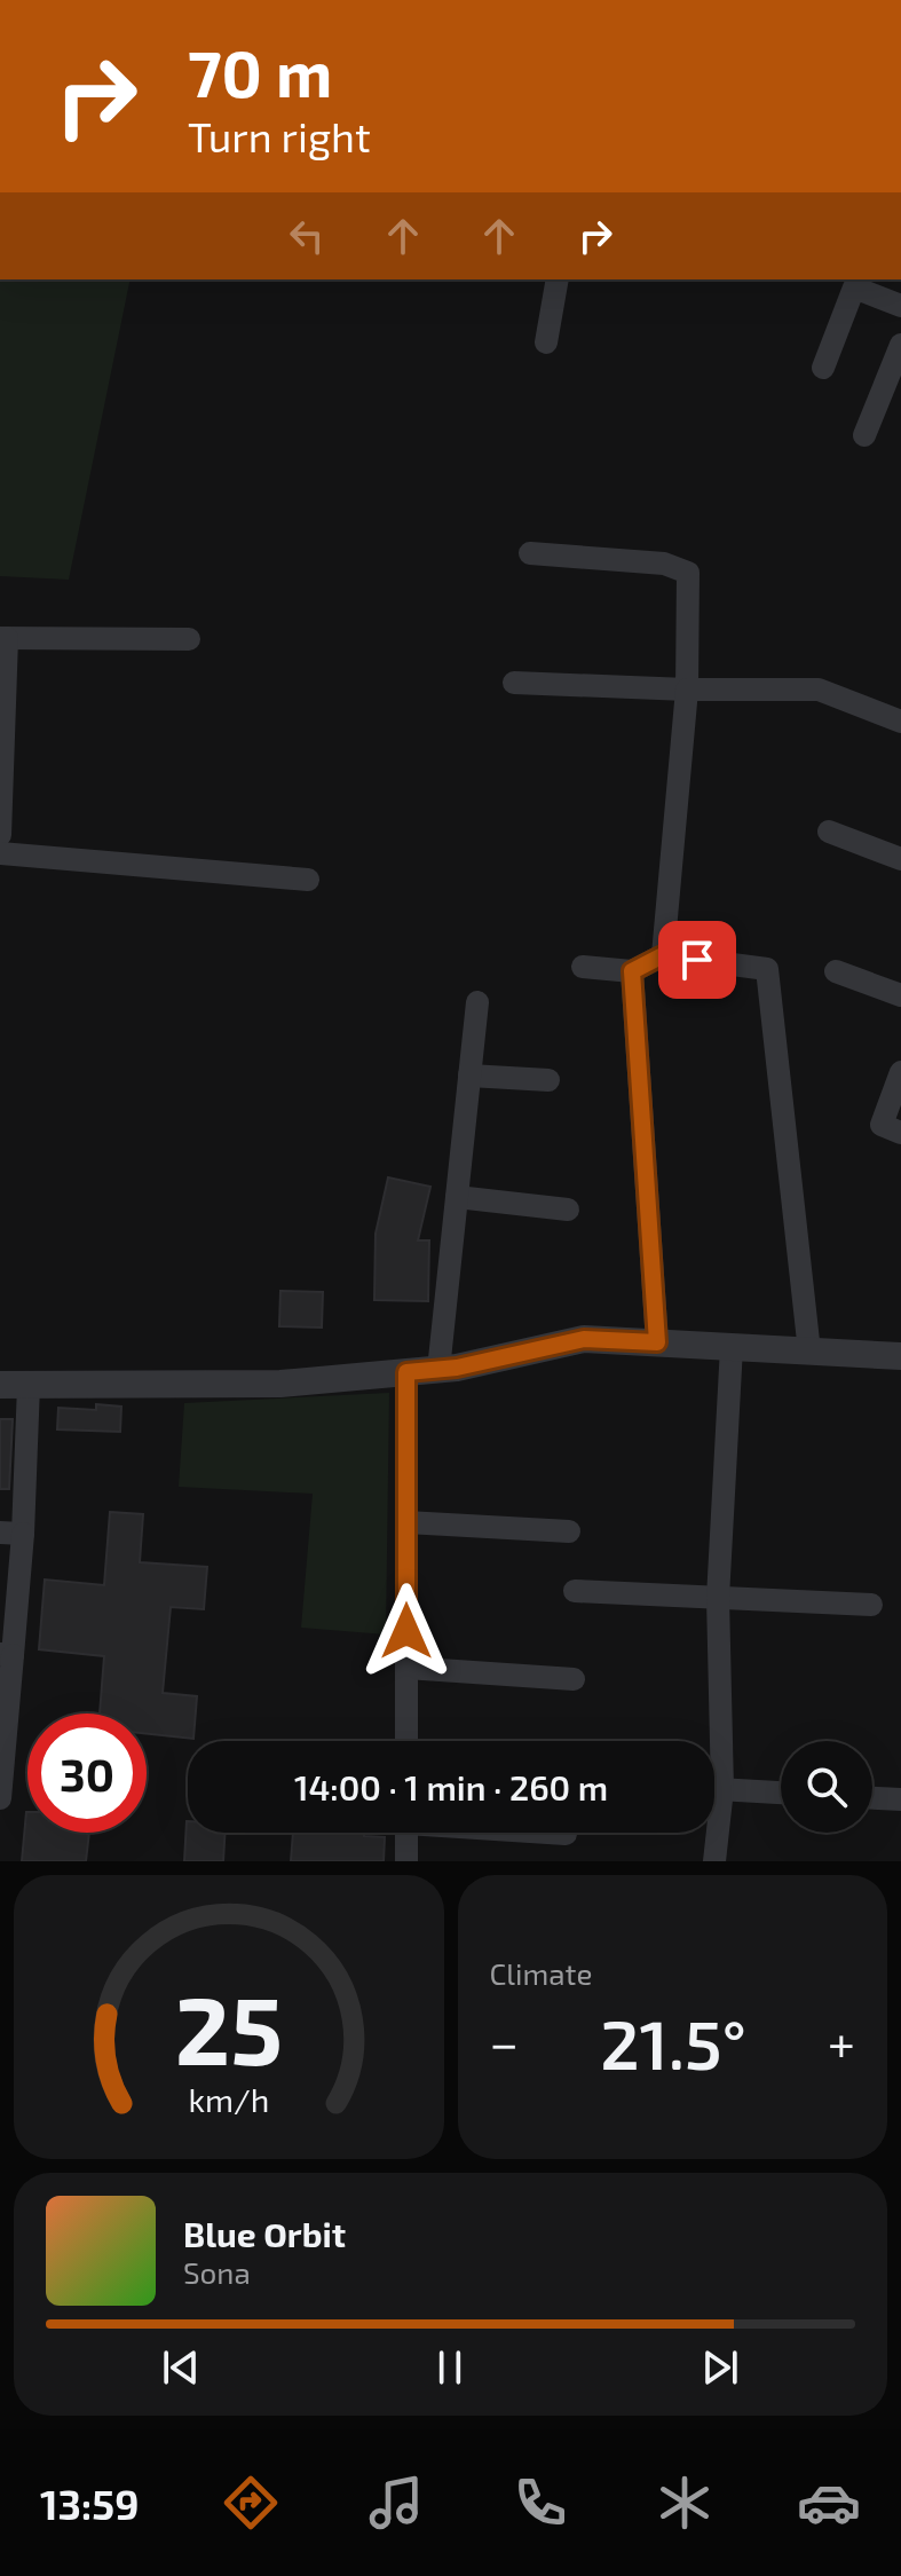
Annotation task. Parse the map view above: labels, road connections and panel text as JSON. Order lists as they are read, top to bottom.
{
  "page": {
    "turn": ["70 m", "Turn right"],
    "limit": "30",
    "trip": "14:00 · 1 min · 260 m",
    "tile": "Climate",
    "heat": ["−", "21.5°", "+"],
    "song": ["Blue Orbit", "Sona"],
    "tabs": "13:59",
    "gauge": ["25", "km/h"]
  }
}
